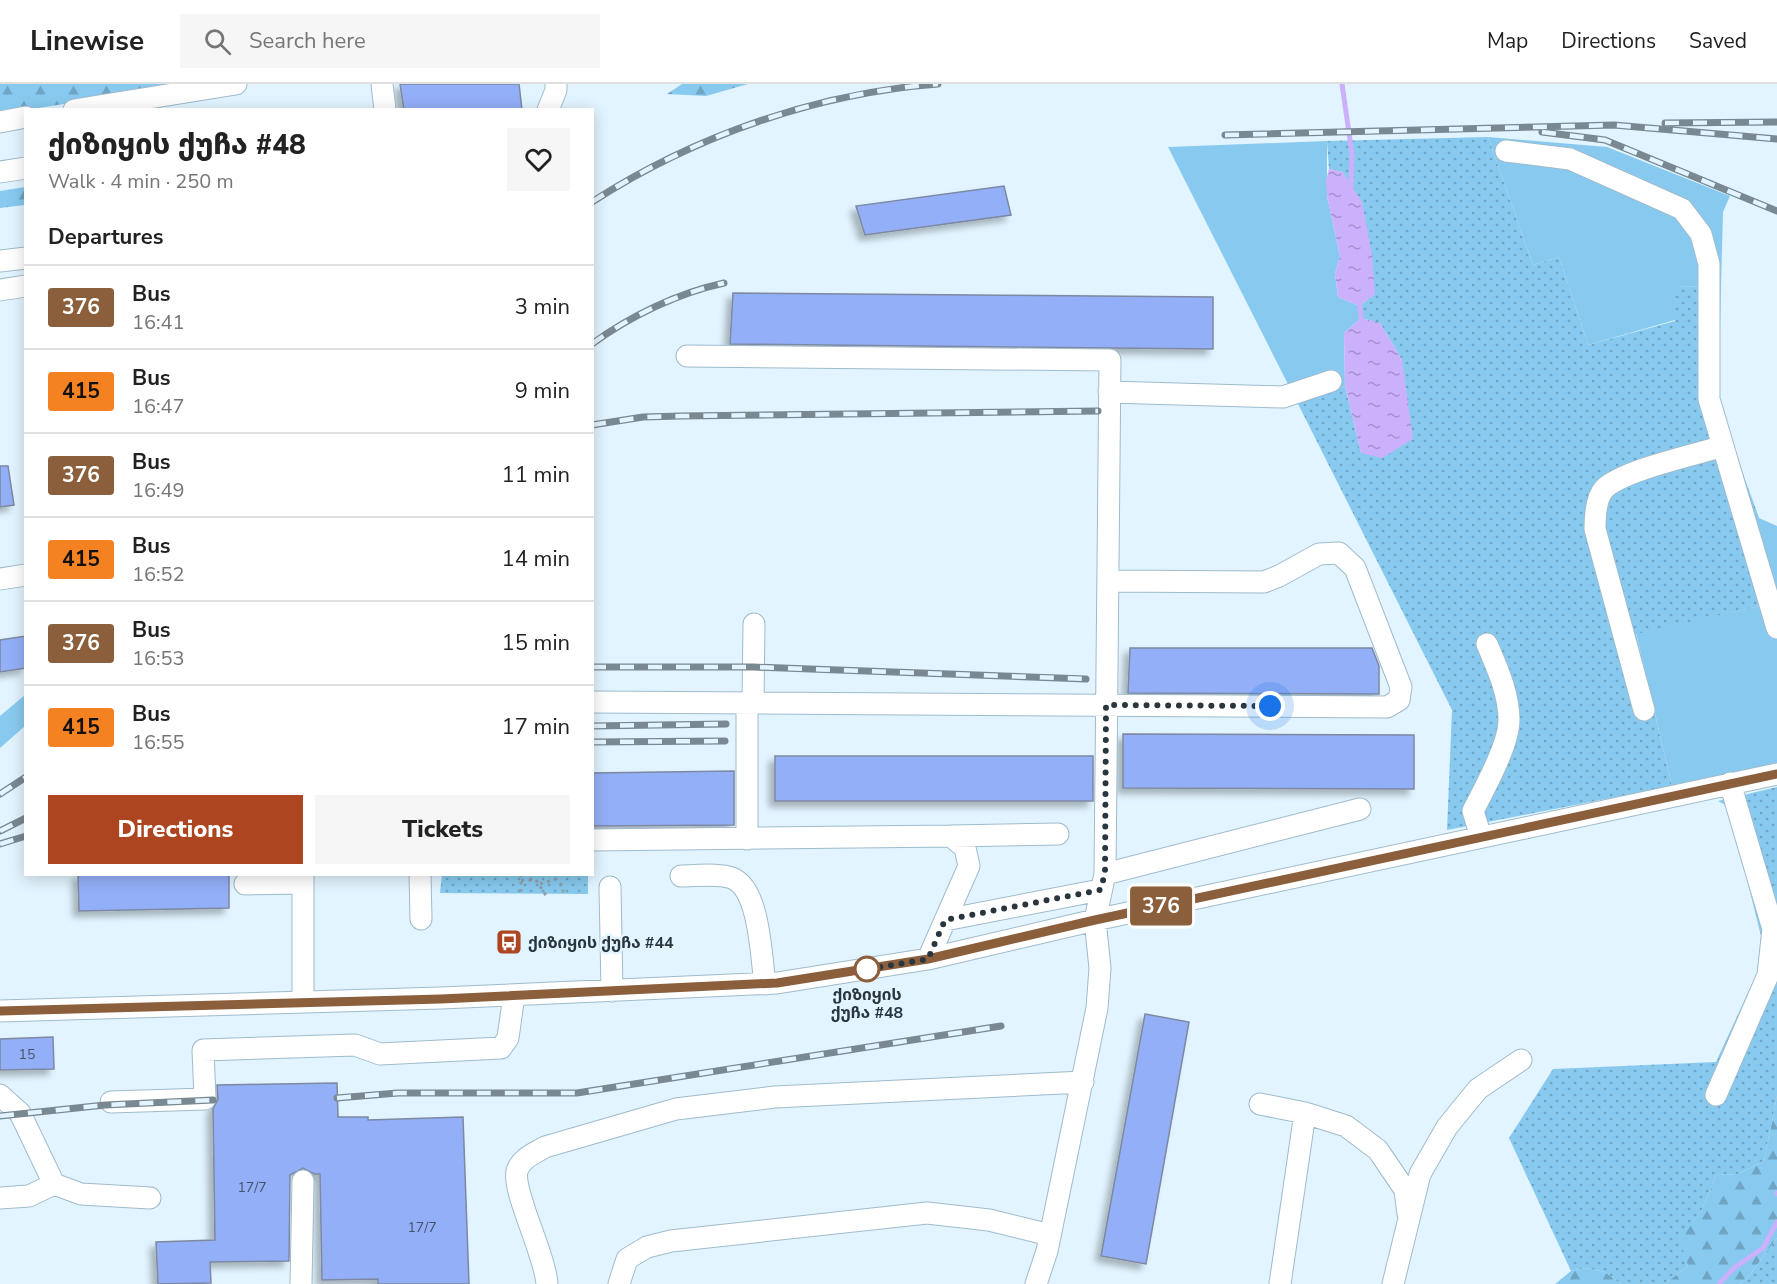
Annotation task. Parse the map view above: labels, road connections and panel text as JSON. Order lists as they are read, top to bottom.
{
  "places": {
    "bus stop": ["ქიზიყის ქუჩა #44"],
    "other": ["ქიზიყის ქუჩა #48"]
  },
  "lines": ["bus line 376"],
  "house_numbers": ["15", "17/7", "17/7"],
  "page": {
    "header": "Linewise",
    "search": "Search here",
    "nav": ["Map", "Directions", "Saved"],
    "on_map": "376",
    "heading": [
      ["ქიზიყის ქუჩა #48", "Walk · 4 min · 250 m"],
      "Departures"
    ],
    "list": [
      {
        "mark": "376",
        "name": "Bus",
        "note": "16:41",
        "value": "3 min"
      },
      {
        "mark": "415",
        "name": "Bus",
        "note": "16:47",
        "value": "9 min"
      },
      {
        "mark": "376",
        "name": "Bus",
        "note": "16:49",
        "value": "11 min"
      },
      {
        "mark": "415",
        "name": "Bus",
        "note": "16:52",
        "value": "14 min"
      },
      {
        "mark": "376",
        "name": "Bus",
        "note": "16:53",
        "value": "15 min"
      },
      {
        "mark": "415",
        "name": "Bus",
        "note": "16:55",
        "value": "17 min"
      }
    ],
    "buttons": ["Directions", "Tickets"]
  }
}
